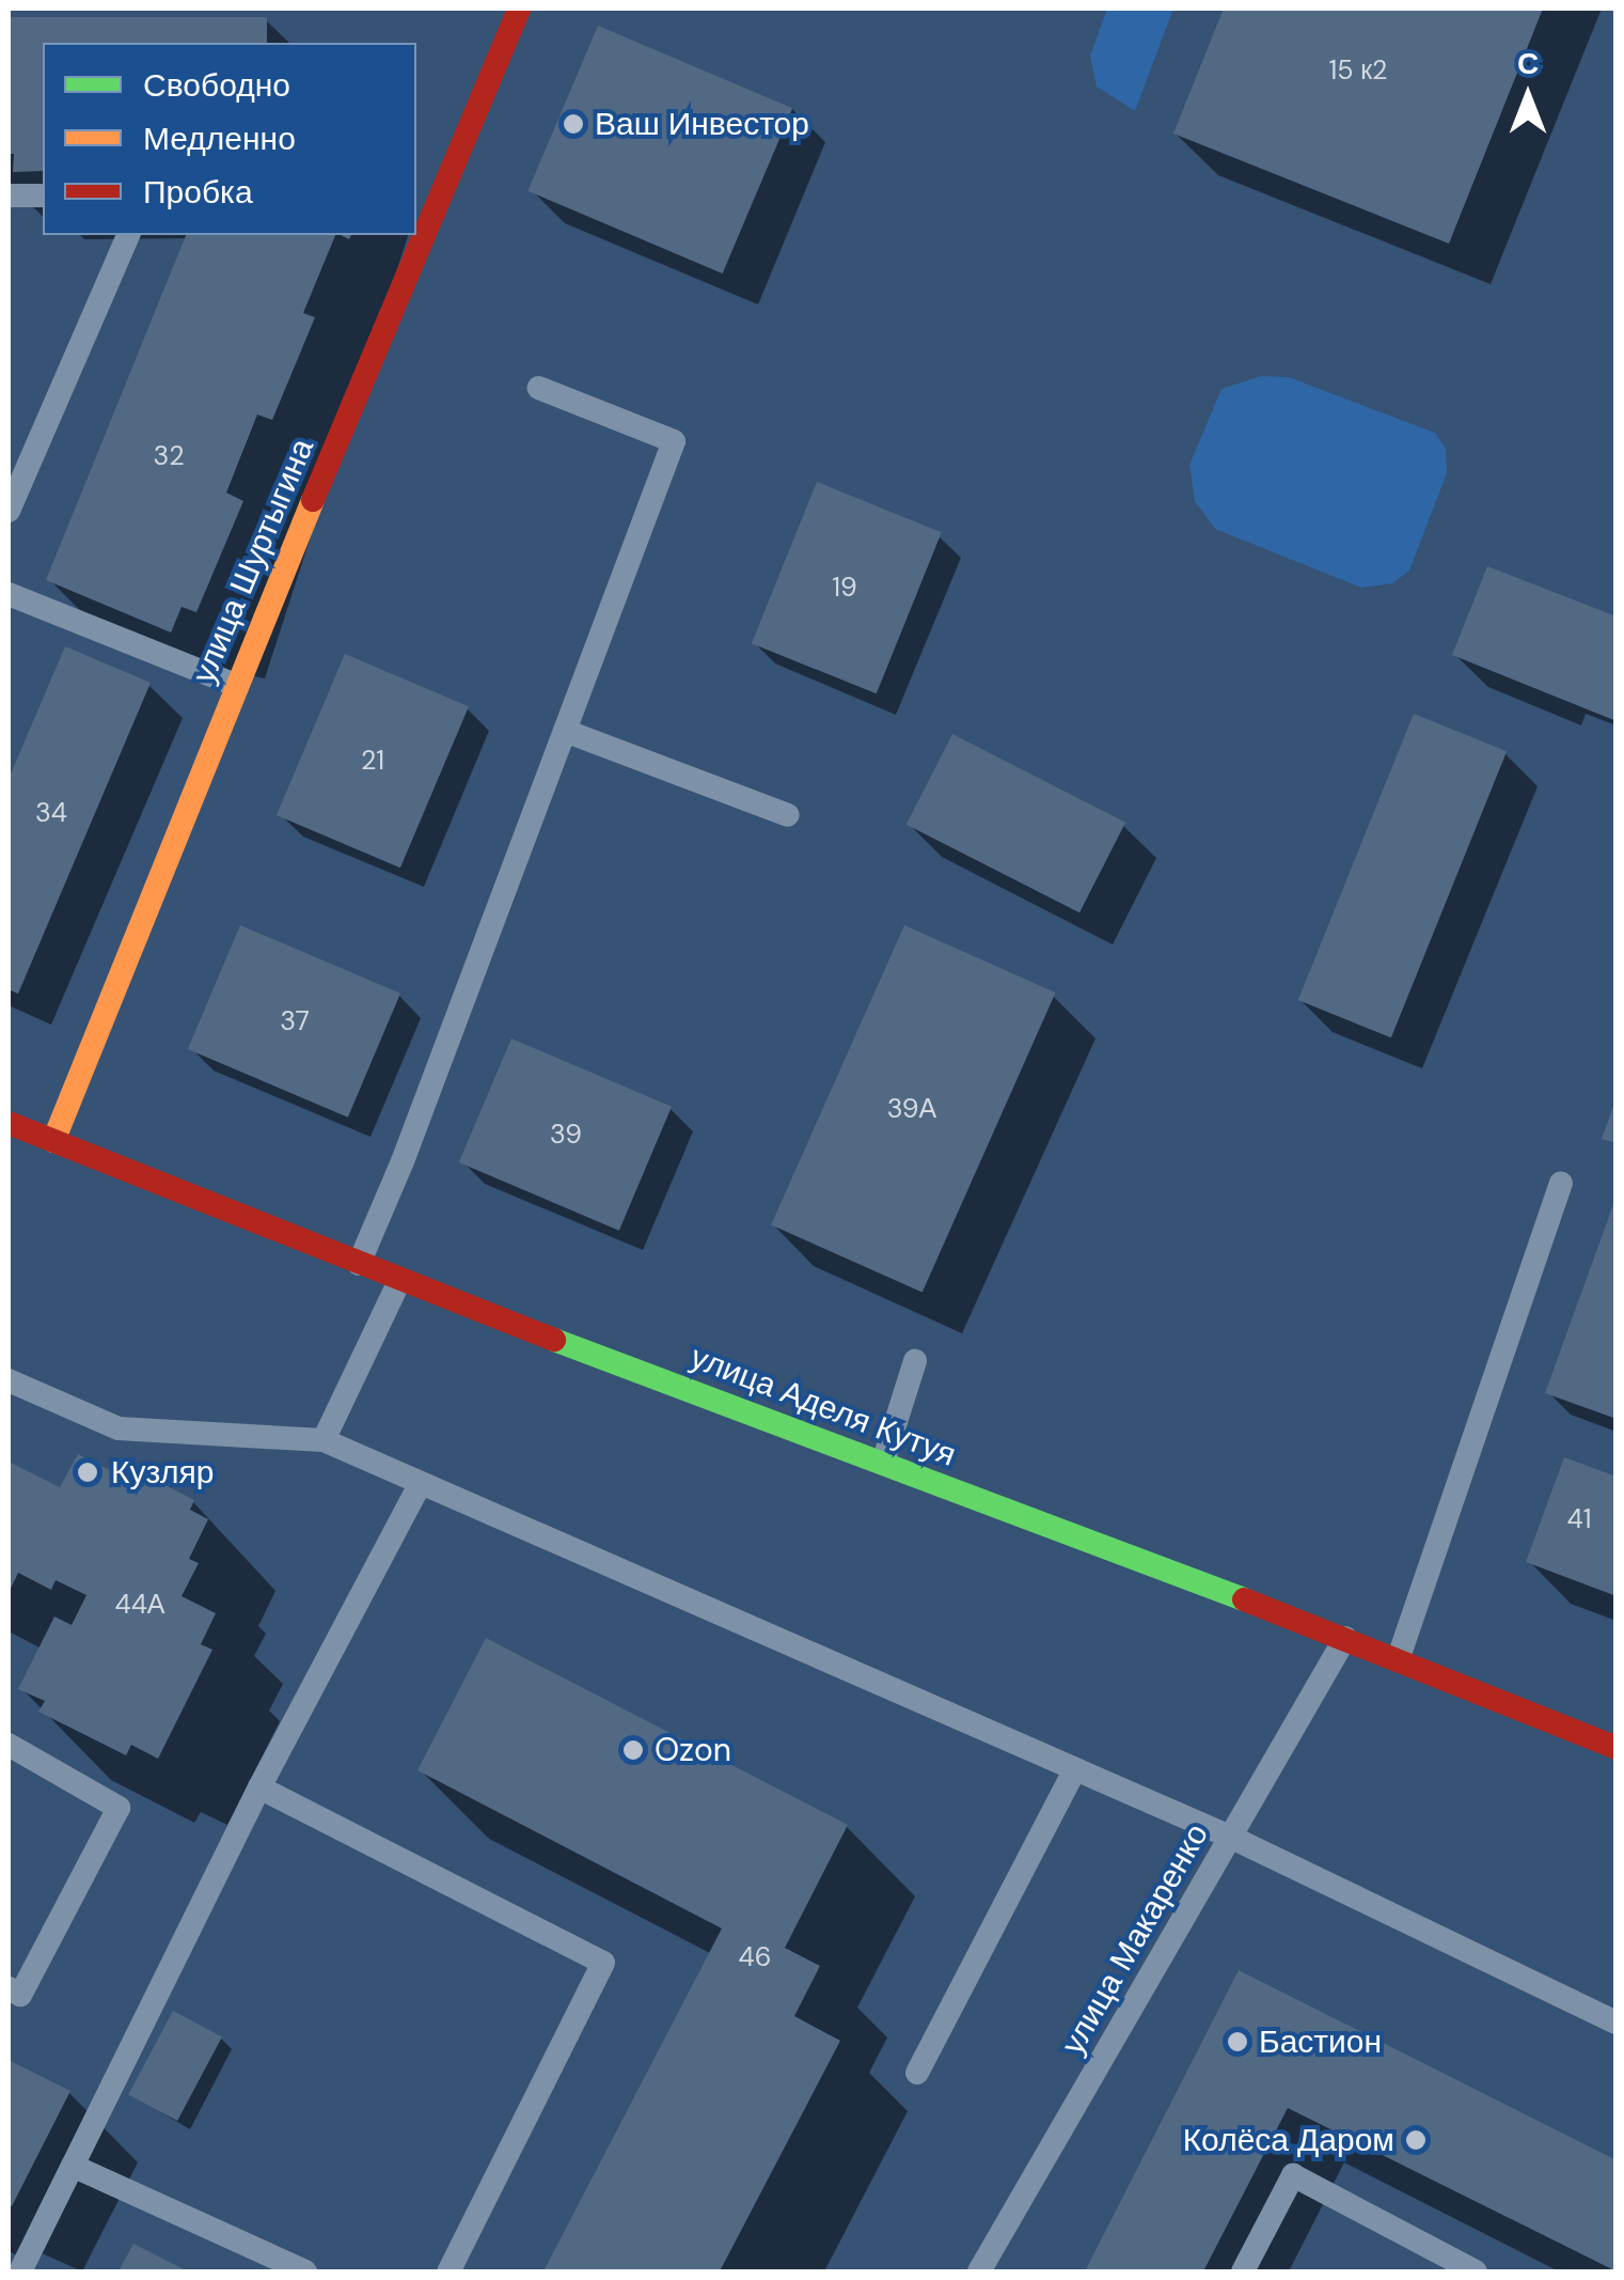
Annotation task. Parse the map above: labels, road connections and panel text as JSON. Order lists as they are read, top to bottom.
{
  "streets": {
    "main road": ["улица Шуртыгина", "улица Аделя Кутуя"],
    "lane": ["улица Макаренко"]
  },
  "crossings": [
    ["улица Шуртыгина", "улица Аделя Кутуя"],
    ["улица Аделя Кутуя", "улица Макаренко"]
  ],
  "places": [
    "Ваш Инвестор",
    "Кузляр",
    "Ozon",
    "Бастион",
    "Колёса Даром"
  ],
  "house_numbers": [
    "15 к2",
    "32",
    "19",
    "21",
    "34",
    "37",
    "39А",
    "39",
    "41",
    "44А",
    "46"
  ],
  "legend": ["Свободно", "Медленно", "Пробка"],
  "north": "top"
}
